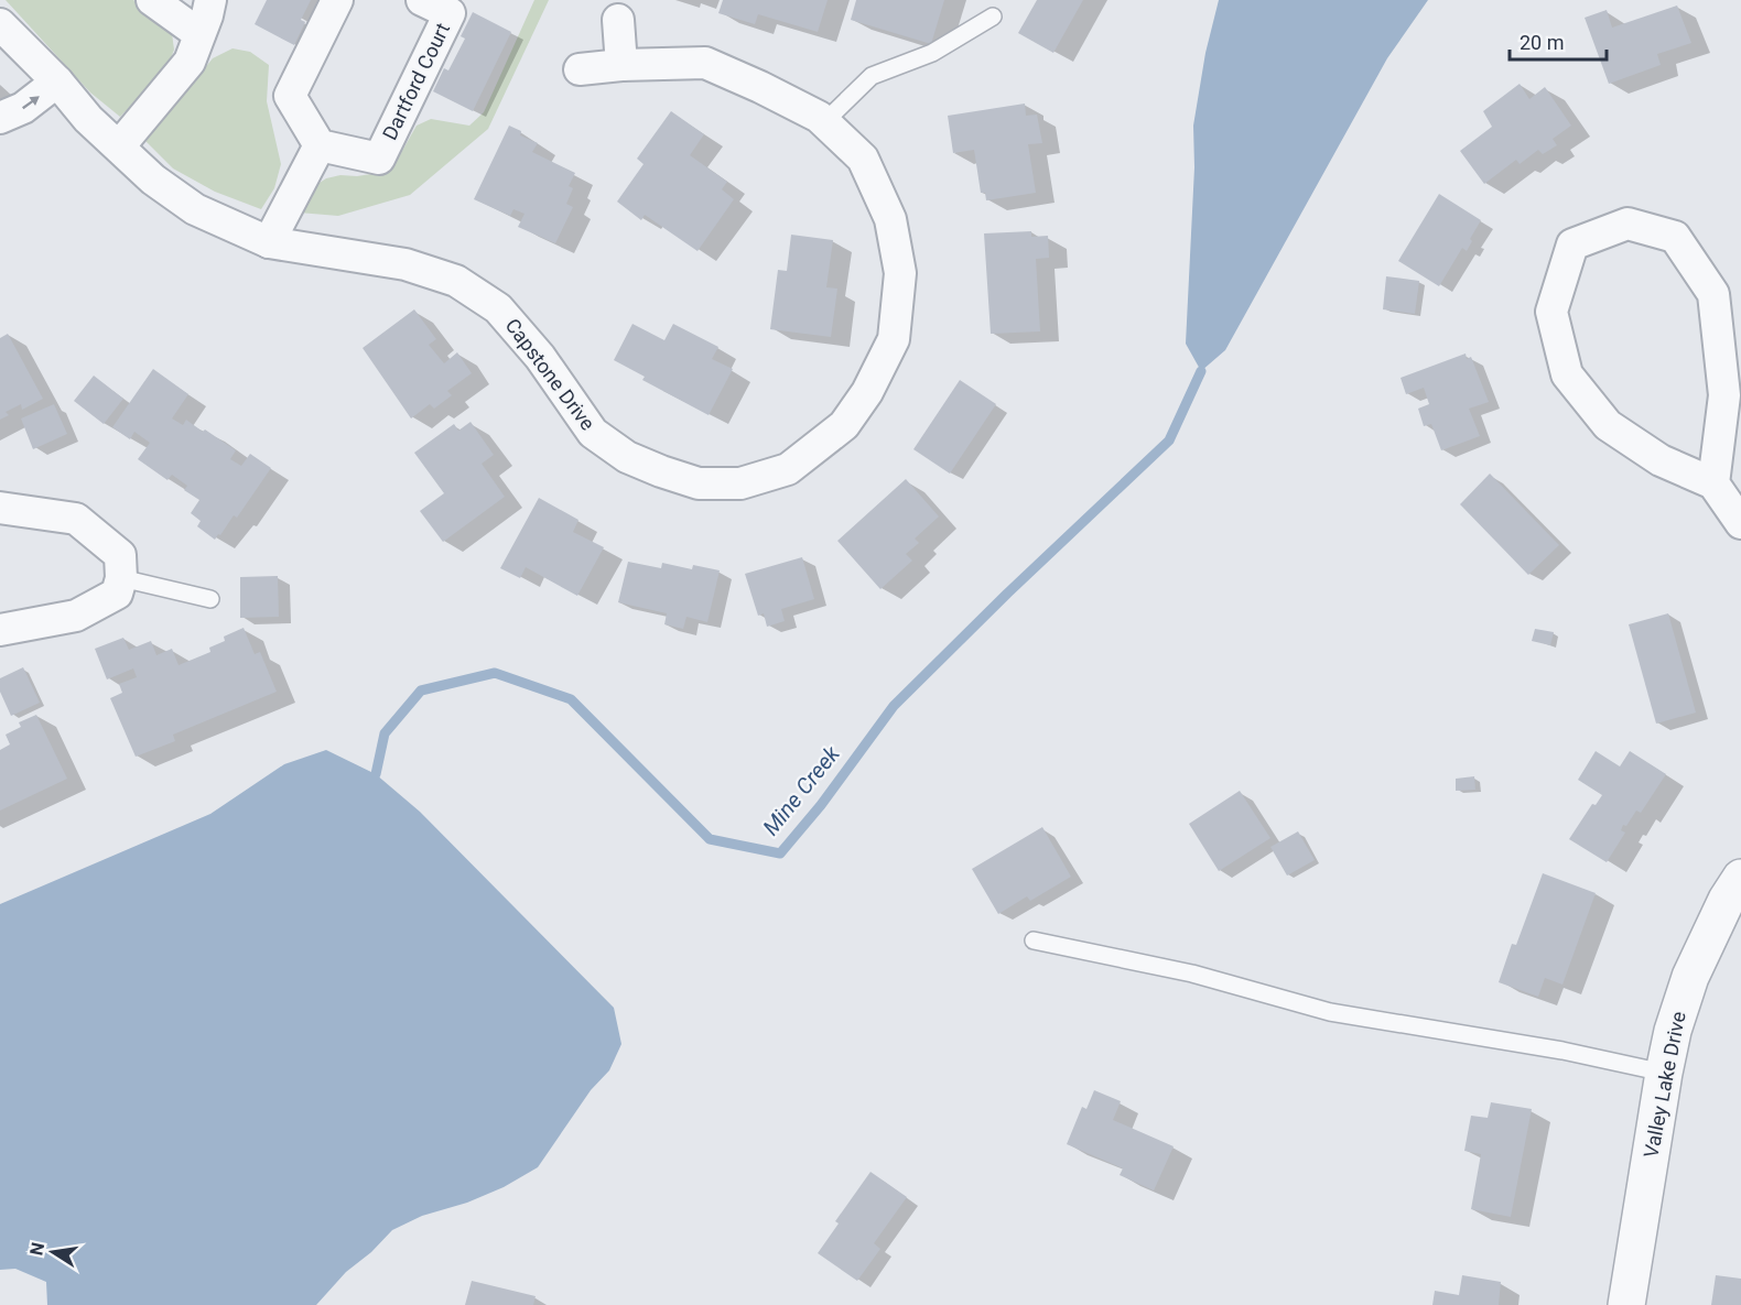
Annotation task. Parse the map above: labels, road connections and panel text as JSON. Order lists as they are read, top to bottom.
{
  "streets": {
    "street": ["Dartford Court", "Capstone Drive", "Valley Lake Drive"]
  },
  "water": ["Mine Creek"],
  "scale_bar": "20 m",
  "north": "left"
}
